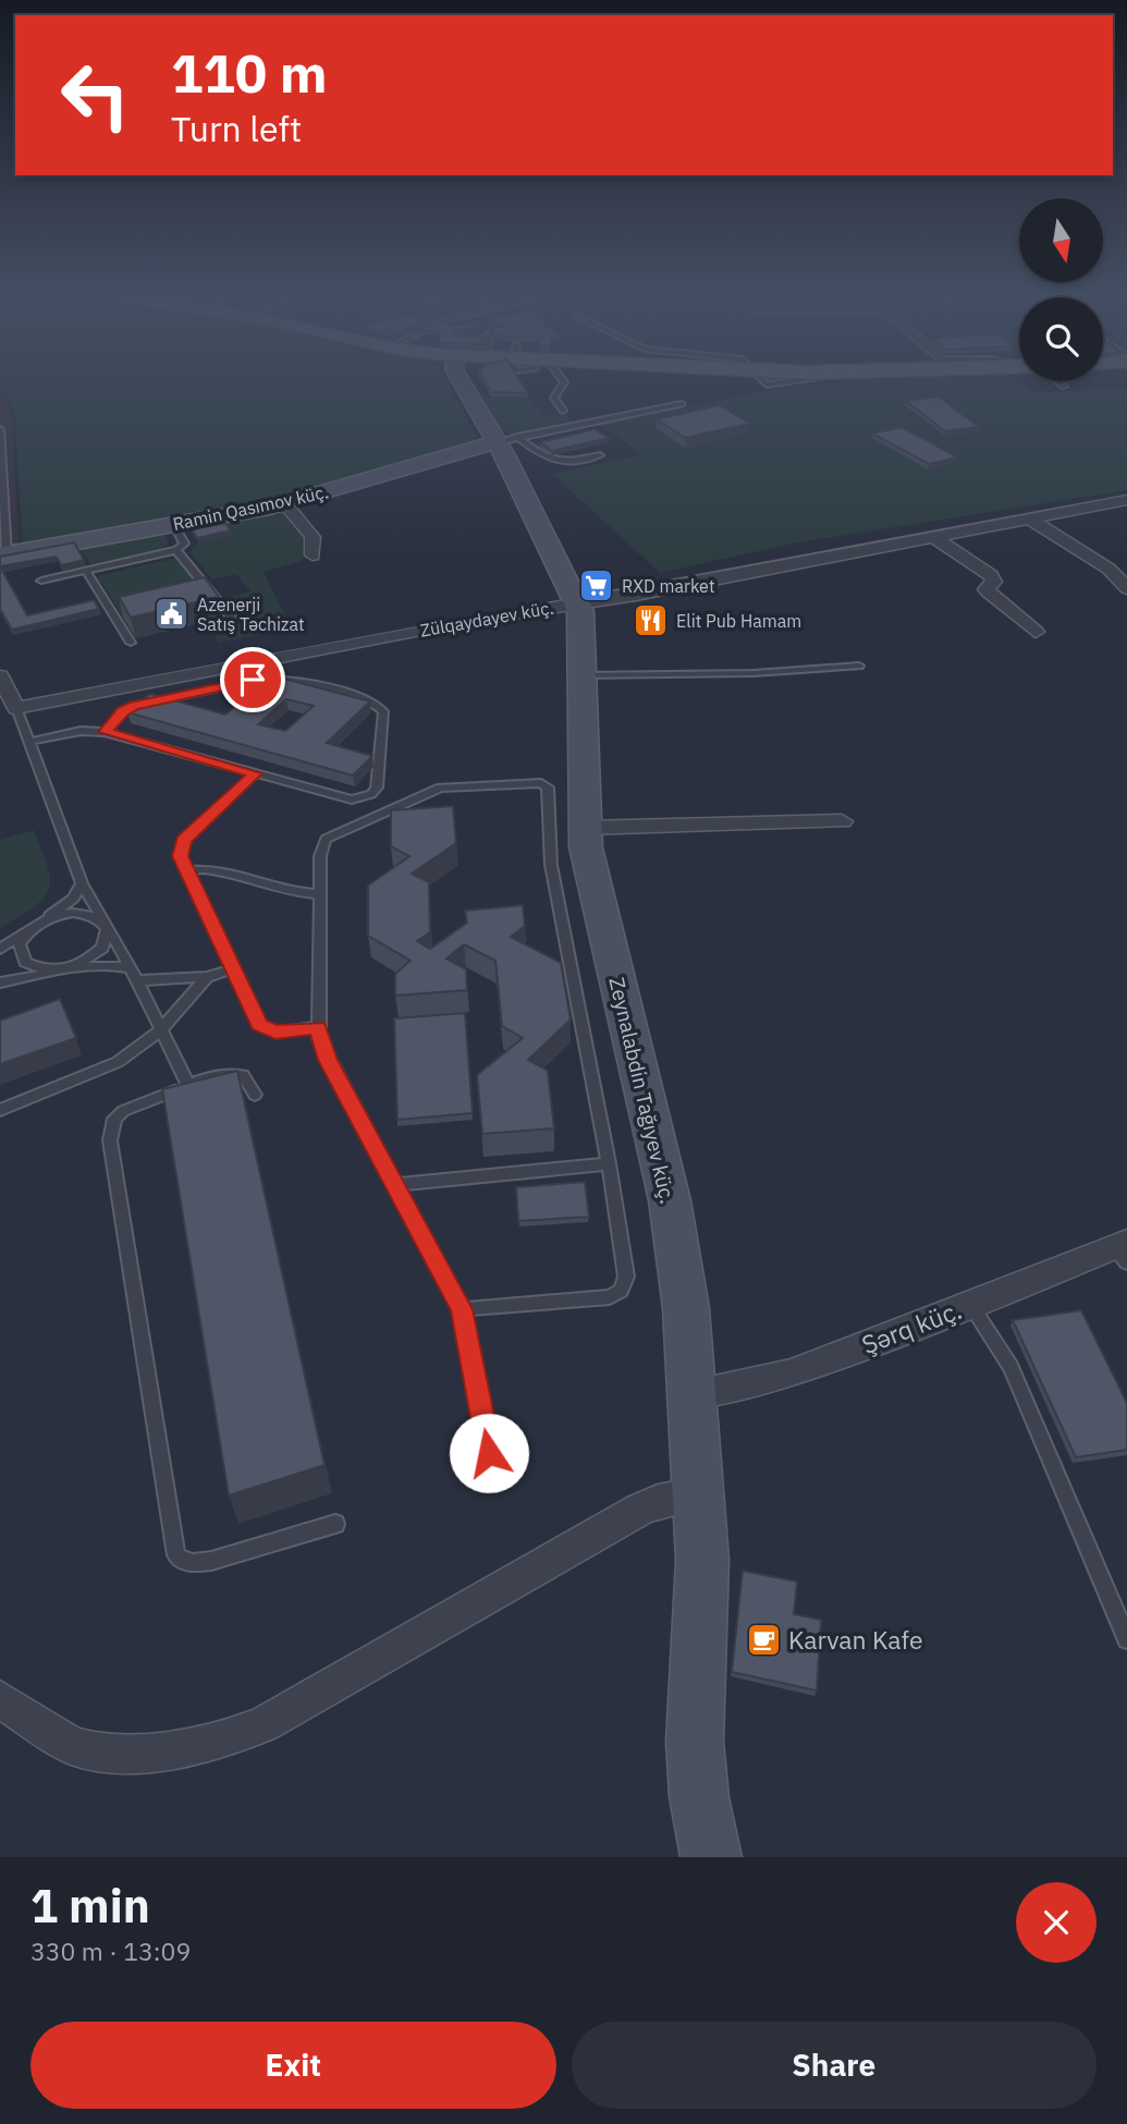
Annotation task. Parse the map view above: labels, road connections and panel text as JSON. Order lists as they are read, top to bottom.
{
  "streets": {
    "street": [
      "Ramin Qasımov küç.",
      "Zülqaydayev küç.",
      "Zeynalabdin Tağıyev küç.",
      "Şərq küç."
    ]
  },
  "crossings": [
    ["Ramin Qasımov küç.", "Zeynalabdin Tağıyev küç."],
    ["Zülqaydayev küç.", "Zeynalabdin Tağıyev küç."],
    ["Zeynalabdin Tağıyev küç.", "Şərq küç."]
  ],
  "places": {
    "supermarket": ["RXD market"],
    "public building": ["Azenerji Satış Təchizat"],
    "restaurant": ["Elit Pub Hamam"],
    "cafe": ["Karvan Kafe"]
  },
  "north": "bottom",
  "page": {
    "turn": ["110 m", "Turn left"],
    "heading": ["1 min", "330 m · 13:09"],
    "buttons": ["Exit", "Share"]
  }
}
